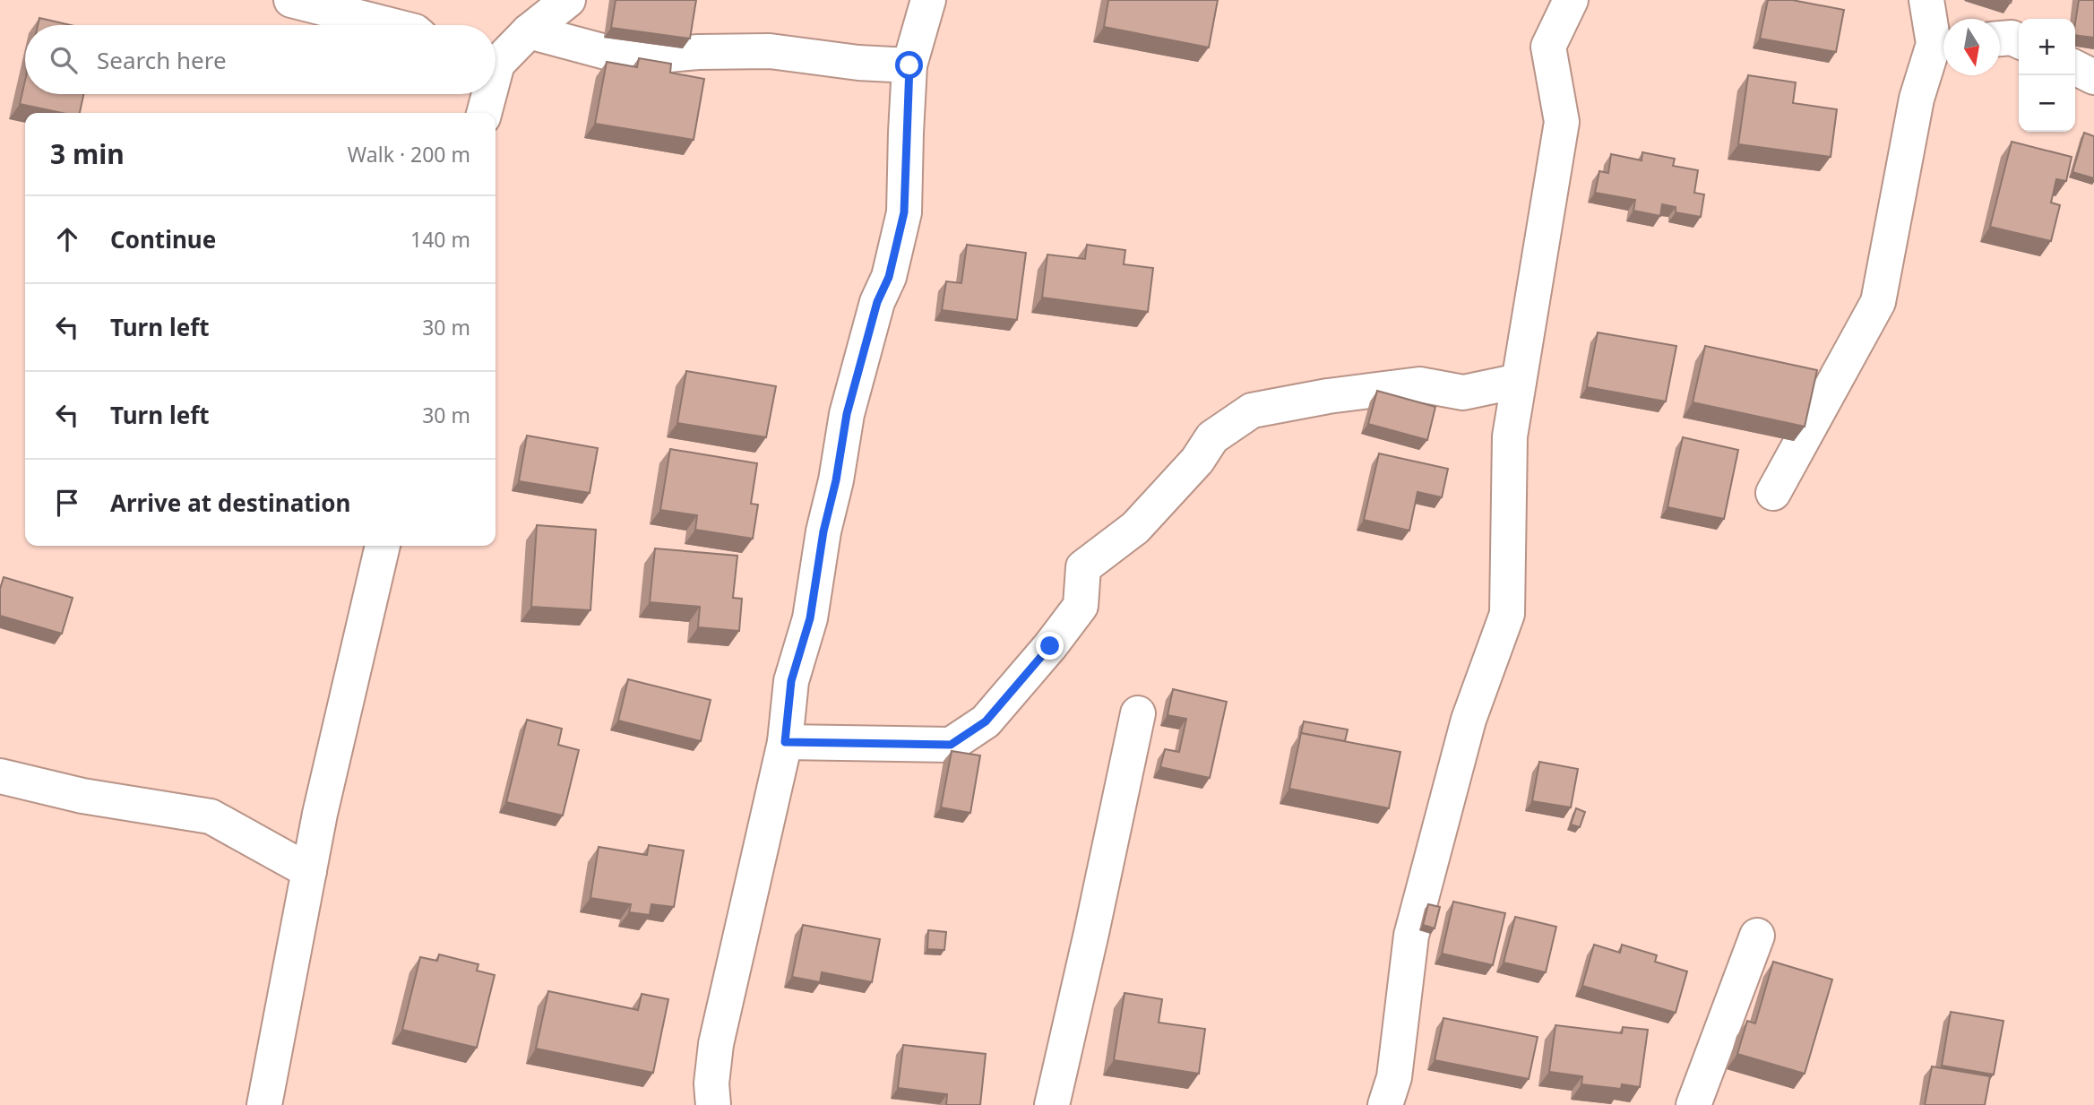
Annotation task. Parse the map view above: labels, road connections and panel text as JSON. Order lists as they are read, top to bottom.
{
  "north": "bottom",
  "page": {
    "map_buttons": ["+", "−"],
    "search": "Search here",
    "heading": ["3 min", "Walk · 200 m"],
    "list": [
      ["Continue", "140 m"],
      ["Turn left", "30 m"],
      ["Turn left", "30 m"],
      "Arrive at destination"
    ]
  }
}
